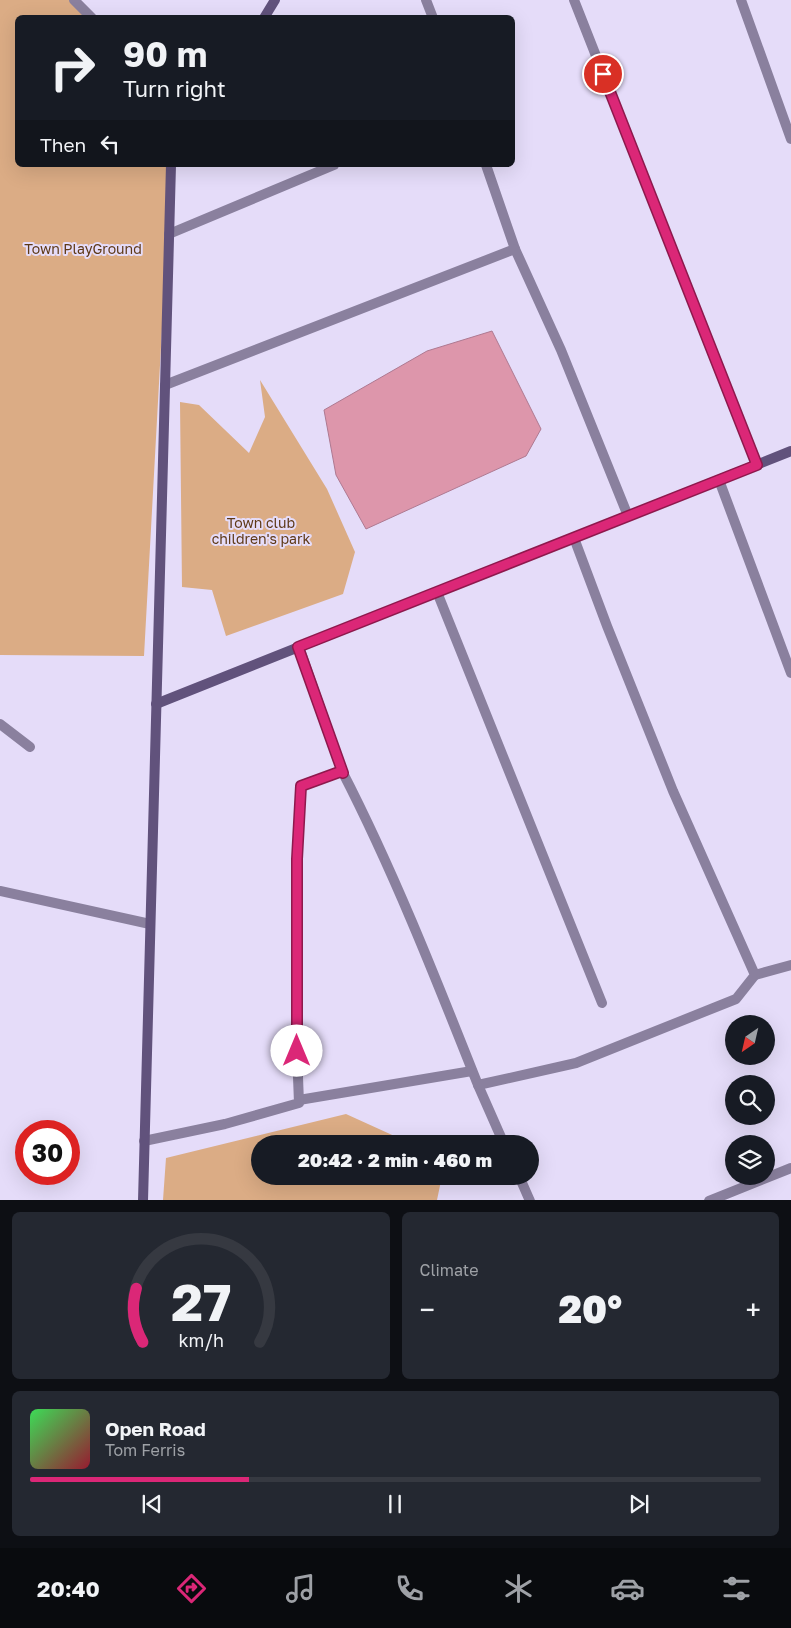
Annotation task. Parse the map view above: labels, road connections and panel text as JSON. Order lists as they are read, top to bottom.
{
  "parks": ["Town PlayGround", "Town club children's park"],
  "north": "bottom left",
  "page": {
    "turn": ["90 m", "Turn right"],
    "then": "Then",
    "limit": "30",
    "trip": "20:42 · 2 min · 460 m",
    "tile": "Climate",
    "heat": ["−", "20°", "+"],
    "song": ["Open Road", "Tom Ferris"],
    "tabs": "20:40",
    "gauge": ["27", "km/h"]
  }
}
